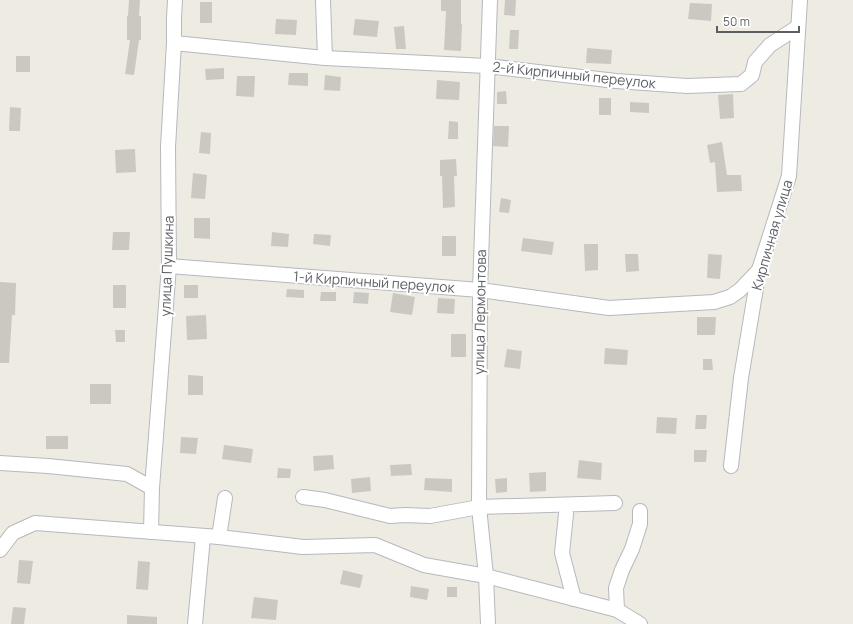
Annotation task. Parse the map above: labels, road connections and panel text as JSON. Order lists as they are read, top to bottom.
{
  "streets": {
    "street": [
      "2-й Кирпичный переулок",
      "Кирпичная улица",
      "улица Пушкина",
      "1-й Кирпичный переулок",
      "улица Лермонтова"
    ]
  },
  "crossings": [
    ["2-й Кирпичный переулок", "Кирпичная улица"],
    ["2-й Кирпичный переулок", "улица Пушкина"],
    ["2-й Кирпичный переулок", "улица Лермонтова"],
    ["Кирпичная улица", "1-й Кирпичный переулок"],
    ["улица Пушкина", "1-й Кирпичный переулок"],
    ["1-й Кирпичный переулок", "улица Лермонтова"]
  ],
  "scale_bar": "50 m"
}
